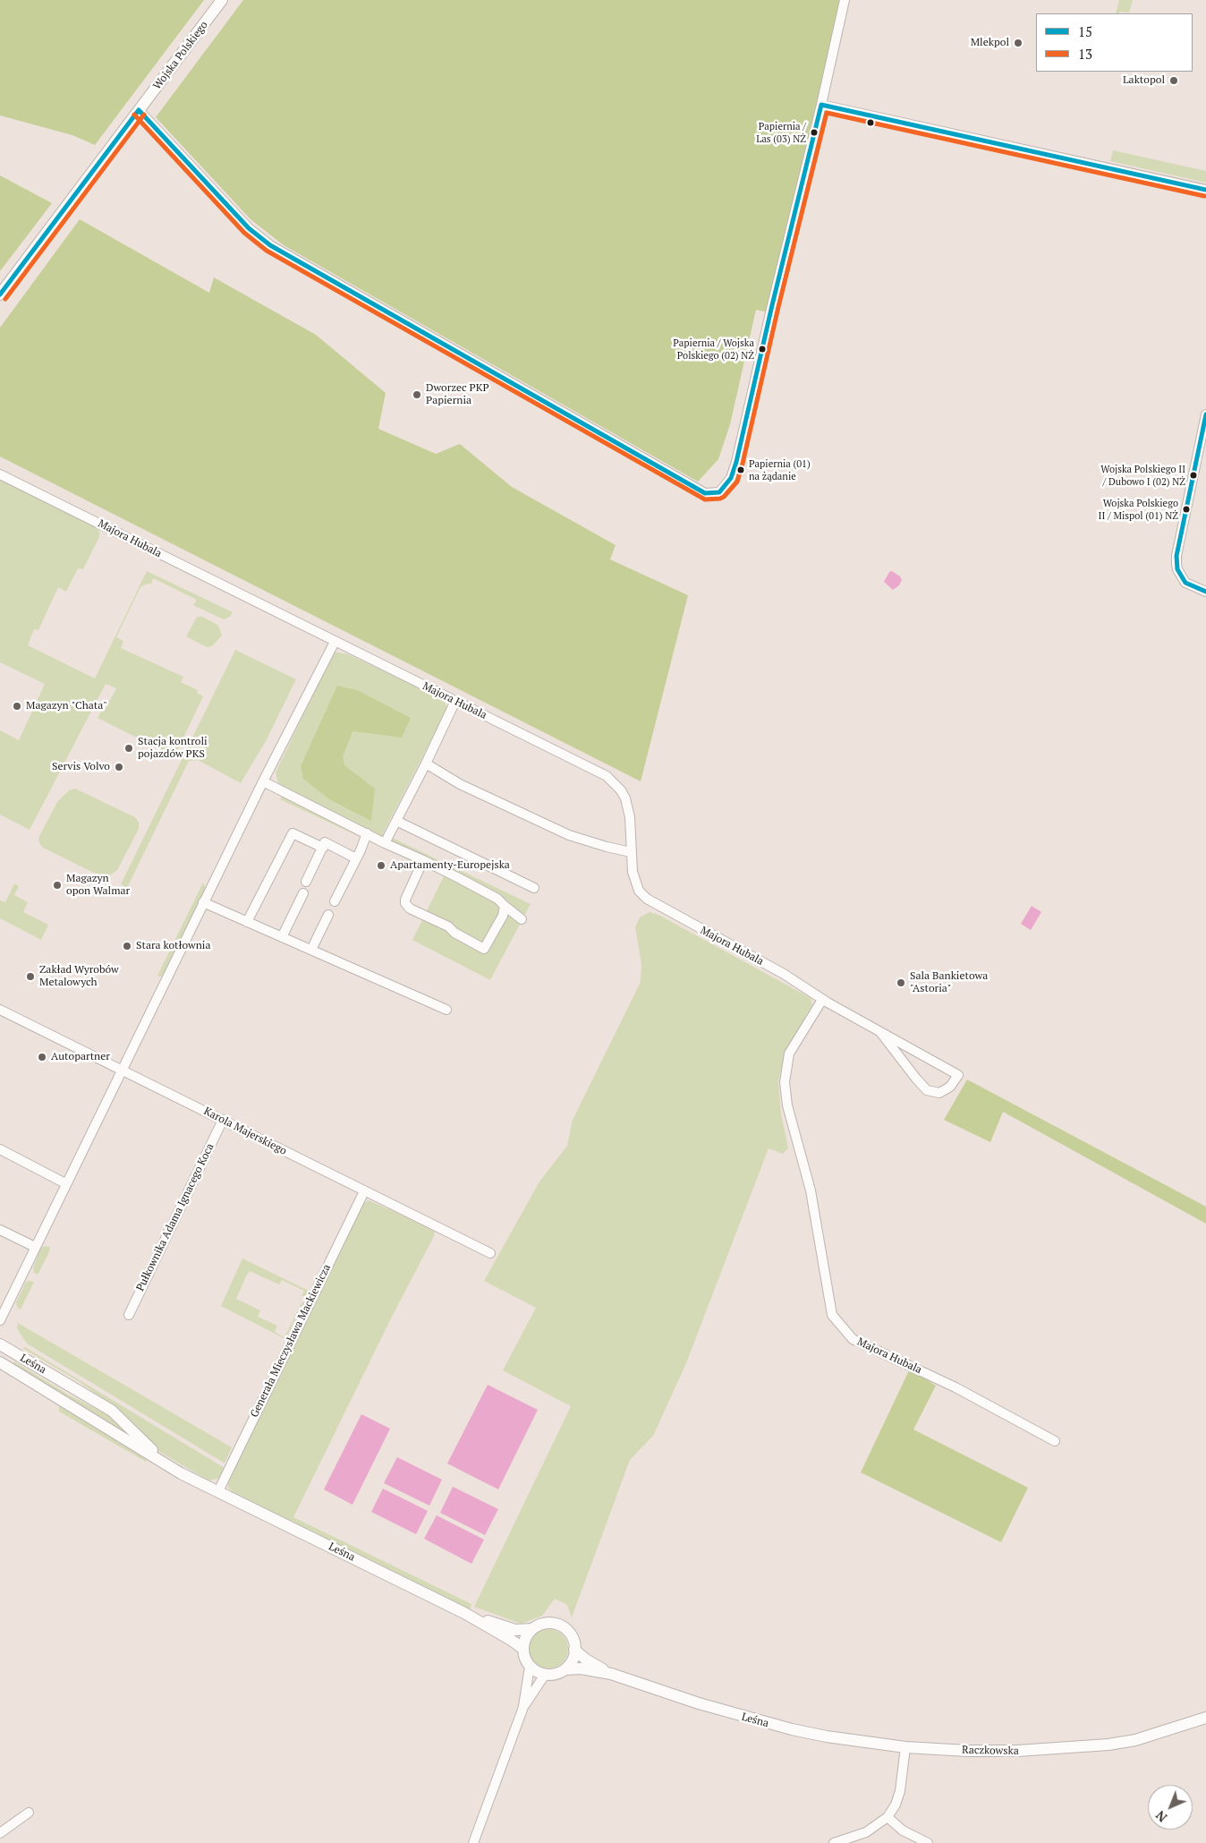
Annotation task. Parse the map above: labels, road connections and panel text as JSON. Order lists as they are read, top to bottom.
{
  "streets": {
    "main road": ["Wojska Polskiego", "Leśna", "Raczkowska"],
    "street": [
      "Majora Hubala",
      "Karola Majerskiego",
      "Pułkownika Adama Ignacego Koca",
      "Generała Mieczysława Mackiewicza"
    ]
  },
  "crossings": [
    ["Karola Majerskiego", "Pułkownika Adama Ignacego Koca"],
    ["Karola Majerskiego", "Generała Mieczysława Mackiewicza"],
    ["Generała Mieczysława Mackiewicza", "Leśna"],
    ["Leśna", "Raczkowska"]
  ],
  "places": [
    "Mlekpol",
    "Laktopol",
    "Papiernia / Las (03) NŻ",
    "Papiernia / Wojska Polskiego (02) NŻ",
    "Dworzec PKP Papiernia",
    "Papiernia (01) na żądanie",
    "Wojska Polskiego II / Dubowo I (02) NŻ",
    "Wojska Polskiego II / Mispol (01) NŻ",
    "Magazyn \"Chata\"",
    "Stacja kontroli pojazdów PKS",
    "Servis Volvo",
    "Apartamenty-Europejska",
    "Magazyn opon Walmar",
    "Stara kotłownia",
    "Zakład Wyrobów Metalowych",
    "Sala Bankietowa \"Astoria\"",
    "Autopartner"
  ],
  "lines": ["transit line 15", "transit line 13"],
  "legend": ["15", "13"],
  "north": "bottom left"
}
